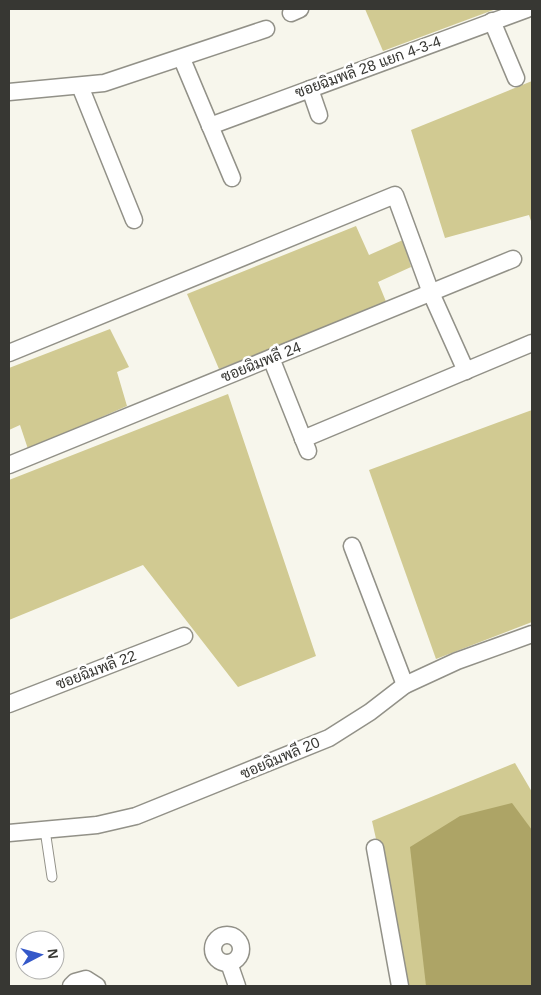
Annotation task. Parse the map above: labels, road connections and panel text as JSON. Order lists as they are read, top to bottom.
{
  "streets": {
    "street": [
      "ซอยฉิมพลี 28 แยก 4-3-4",
      "ซอยฉิมพลี 24",
      "ซอยฉิมพลี 22",
      "ซอยฉิมพลี 20"
    ]
  },
  "north": "right"
}
